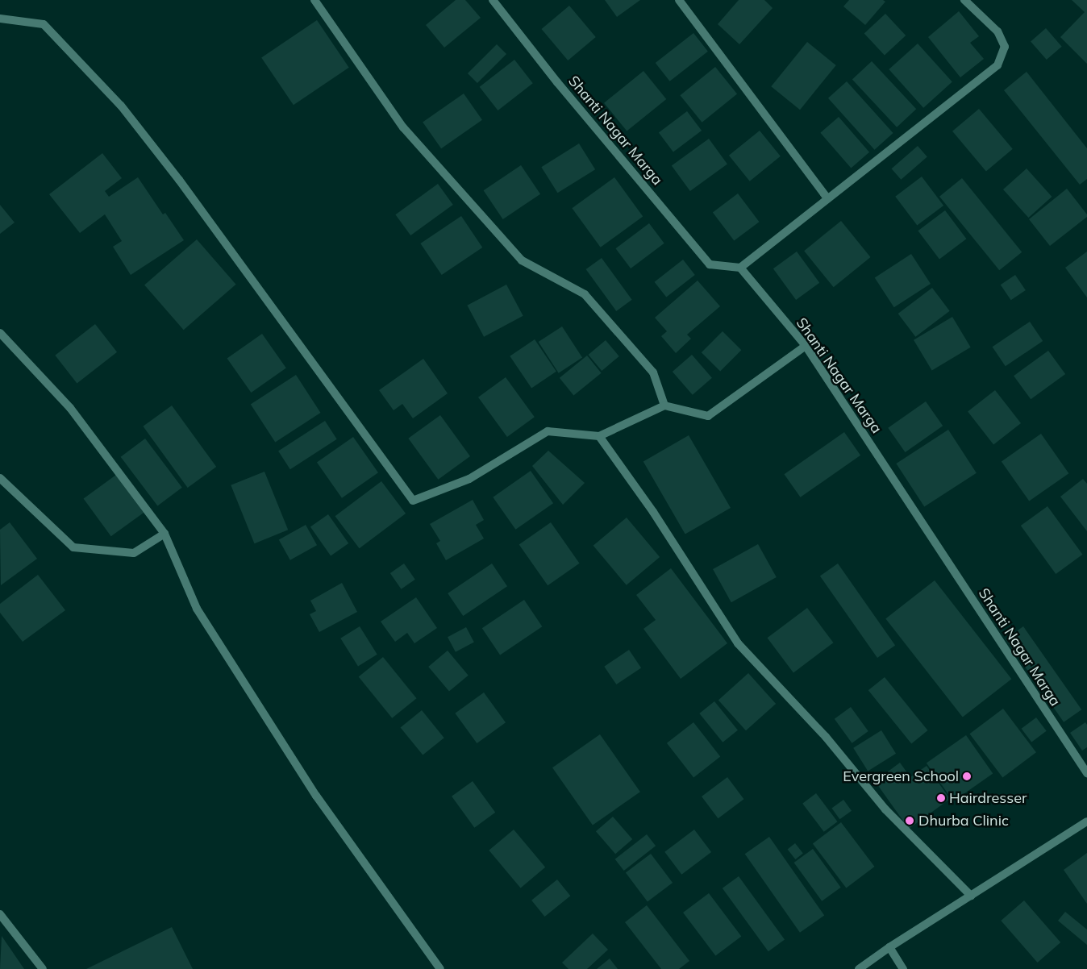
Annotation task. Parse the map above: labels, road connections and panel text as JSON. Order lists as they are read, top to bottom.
{
  "streets": {
    "street": ["Shanti Nagar Marga"]
  },
  "places": ["Evergreen School", "Hairdresser", "Dhurba Clinic"]
}
